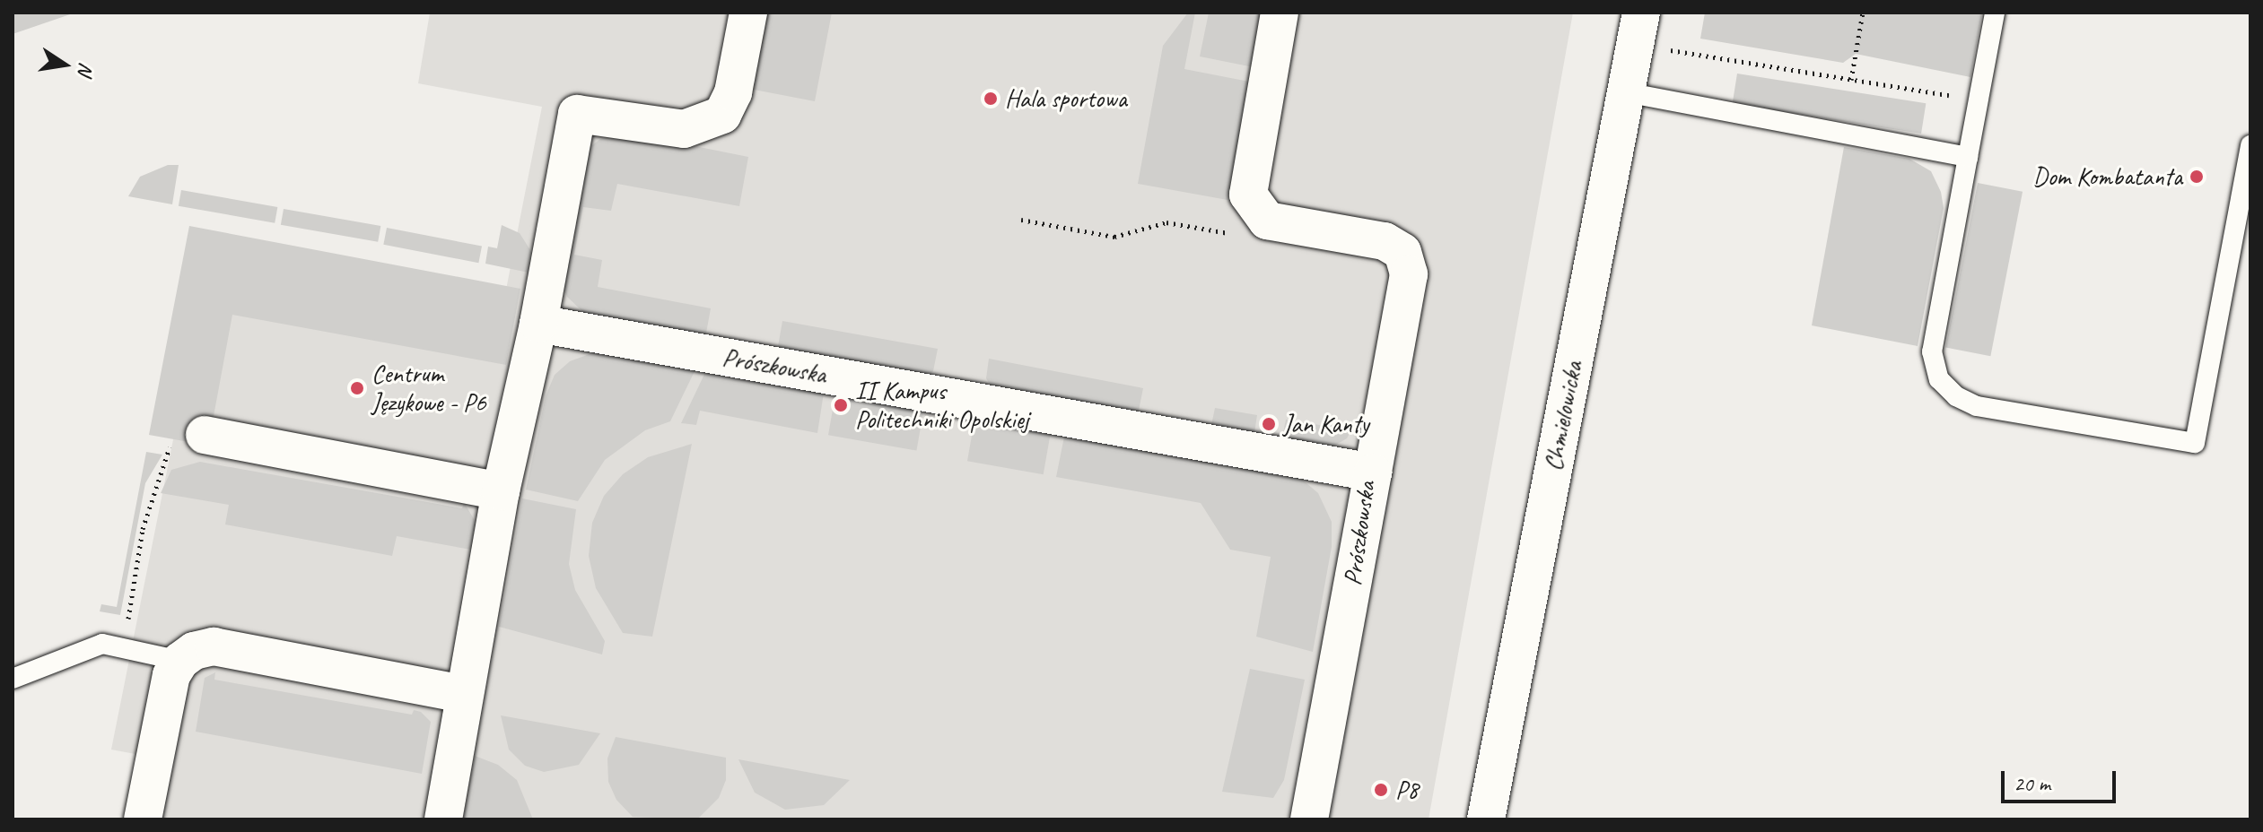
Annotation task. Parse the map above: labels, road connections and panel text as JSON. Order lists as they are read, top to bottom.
{
  "streets": {
    "street": ["Prószkowska", "Chmielowicka"]
  },
  "places": [
    "Hala sportowa",
    "Dom Kombatanta",
    "Centrum Językowe - P6",
    "II Kampus Politechniki Opolskiej",
    "Jan Kanty",
    "P8"
  ],
  "scale_bar": "20 m",
  "north": "right"
}
